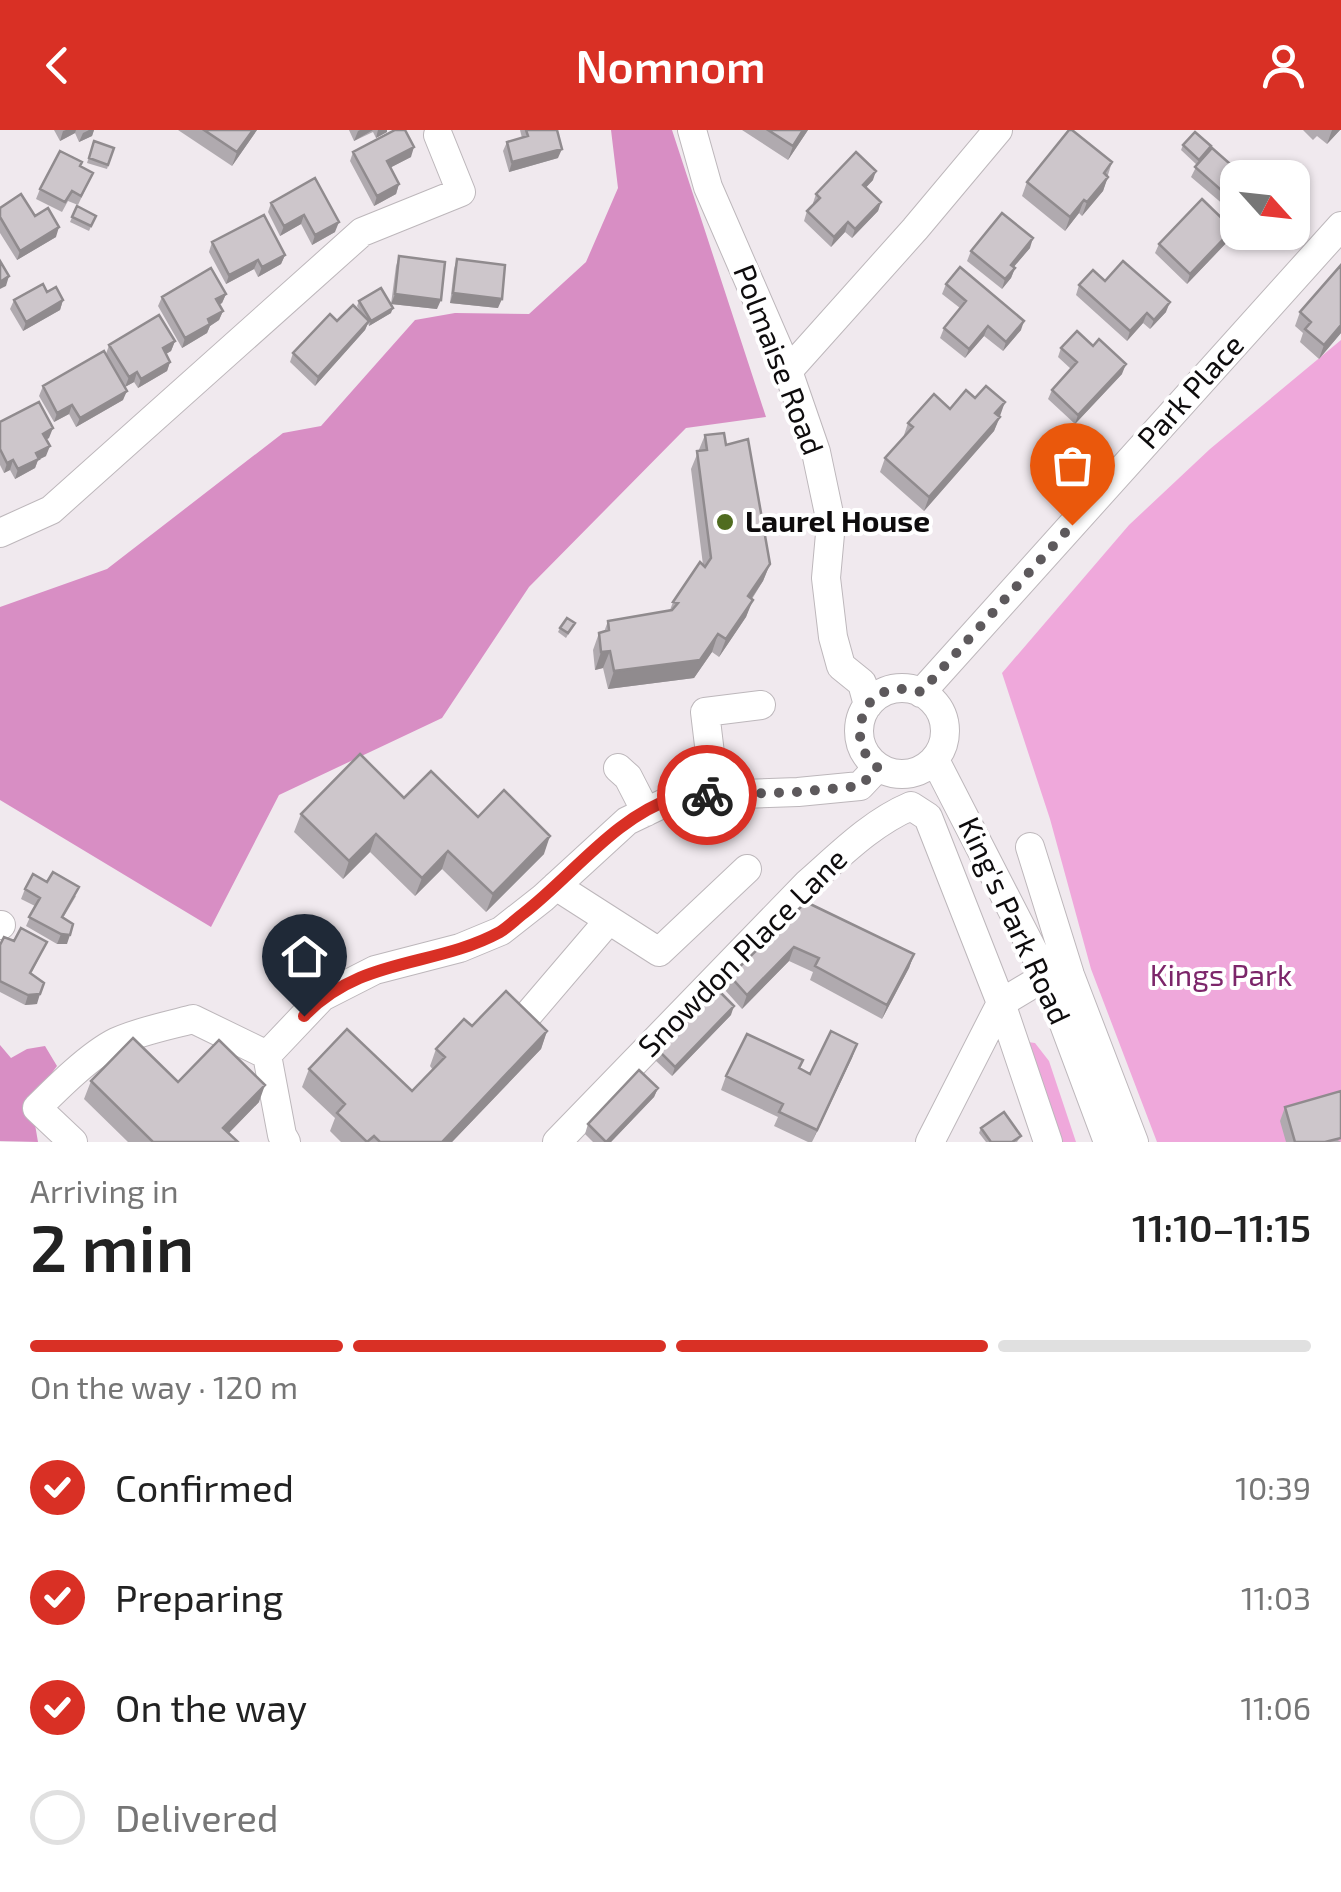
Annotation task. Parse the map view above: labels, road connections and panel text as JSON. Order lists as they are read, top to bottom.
{
  "streets": {
    "street": [
      "Polmaise Road",
      "Park Place",
      "King's Park Road",
      "Snowdon Place Lane"
    ]
  },
  "crossings": [
    ["Polmaise Road", "Park Place"],
    ["Polmaise Road", "King's Park Road"],
    ["Park Place", "King's Park Road"]
  ],
  "parks": ["Kings Park"],
  "places": ["Laurel House"],
  "north": "bottom right",
  "page": {
    "header": "Nomnom",
    "heading": ["2 min", "Arriving in", "11:10–11:15"],
    "bar": "On the way · 120 m",
    "list": [
      ["Confirmed", "10:39"],
      ["Preparing", "11:03"],
      ["On the way", "11:06"],
      "Delivered"
    ]
  }
}
